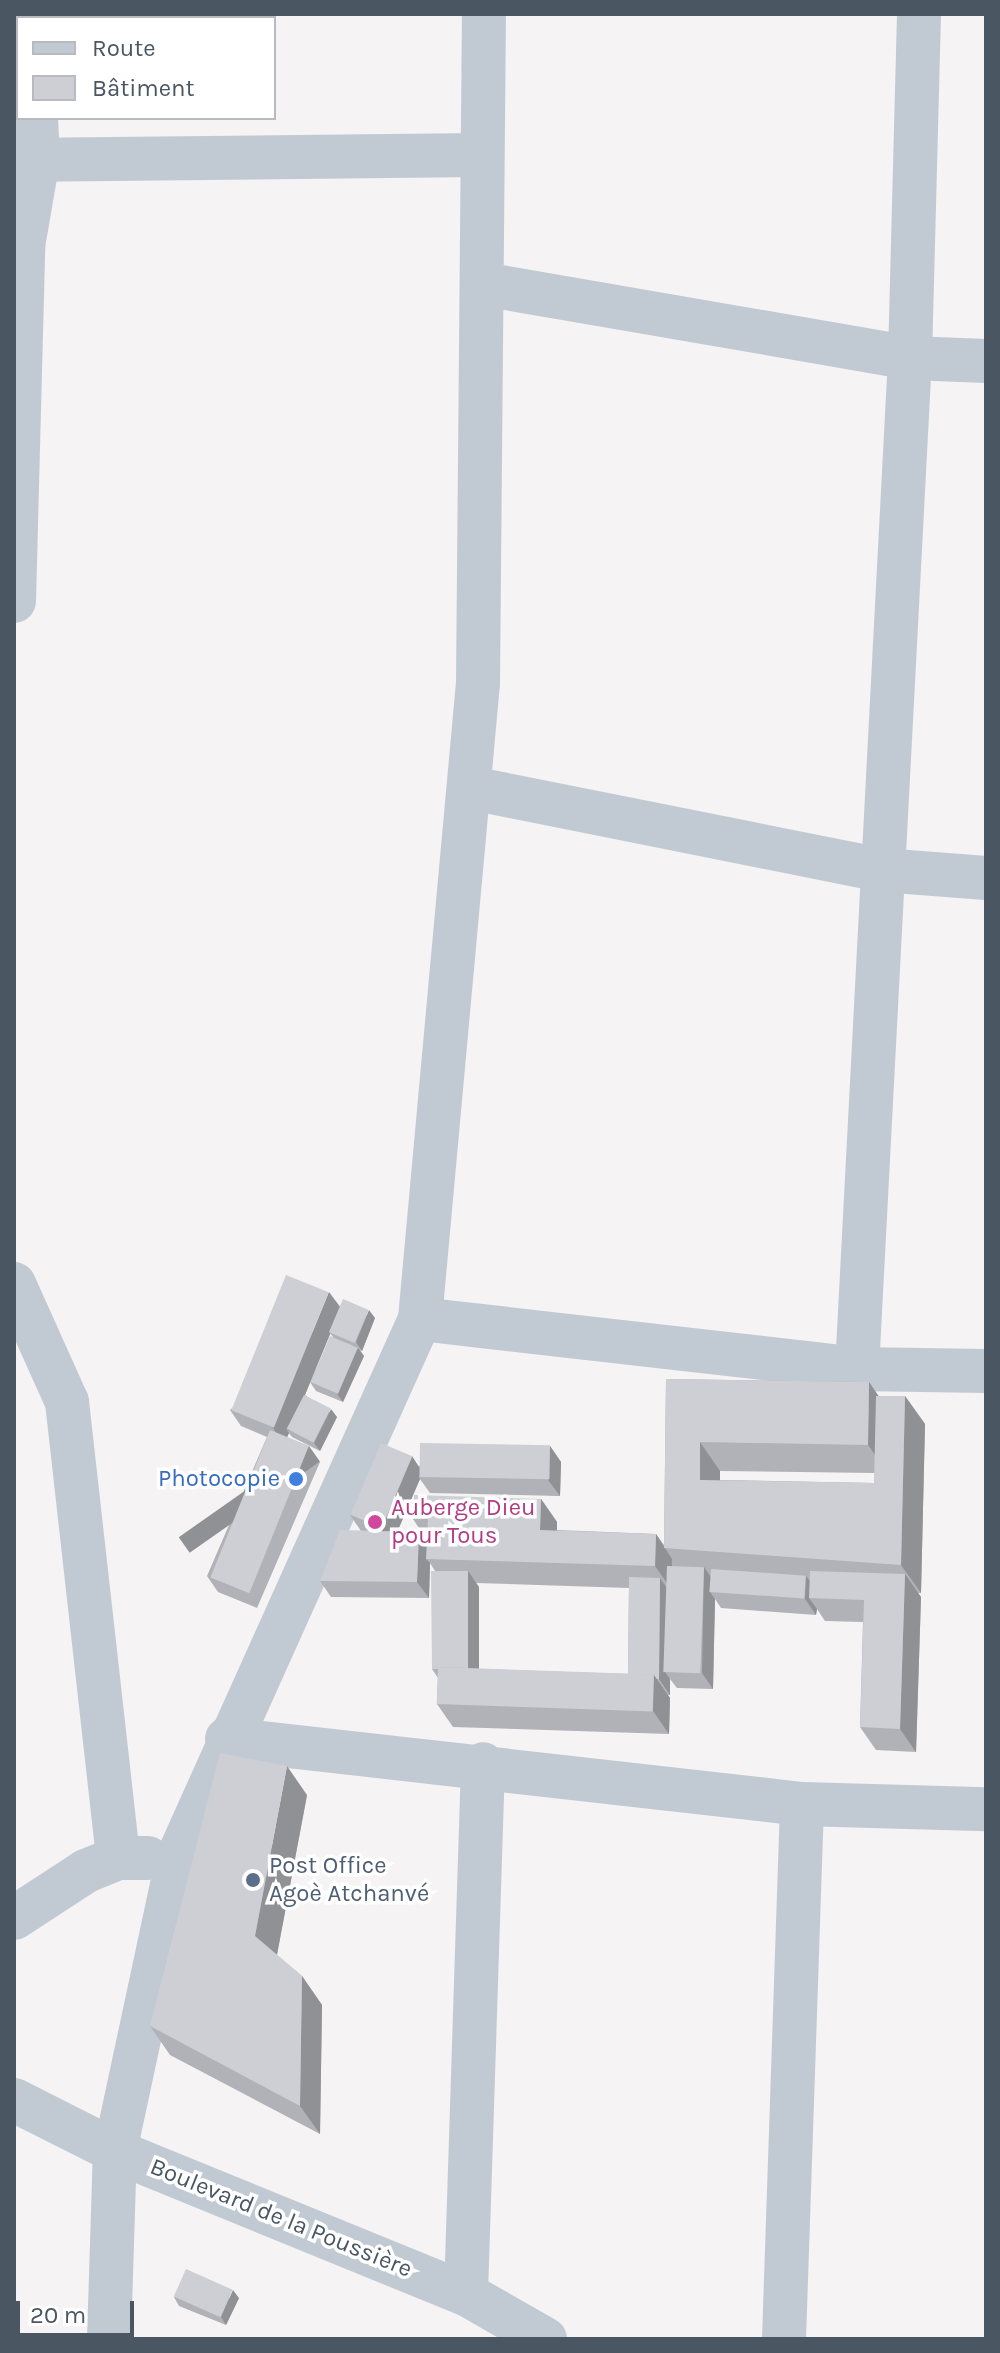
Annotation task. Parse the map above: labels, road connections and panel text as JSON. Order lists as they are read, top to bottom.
{
  "streets": {
    "street": ["Boulevard de la Poussière"]
  },
  "places": ["Photocopie", "Auberge Dieu pour Tous", "Post Office Agoè Atchanvé"],
  "legend": ["Route", "Bâtiment"],
  "scale_bar": "20 m"
}
